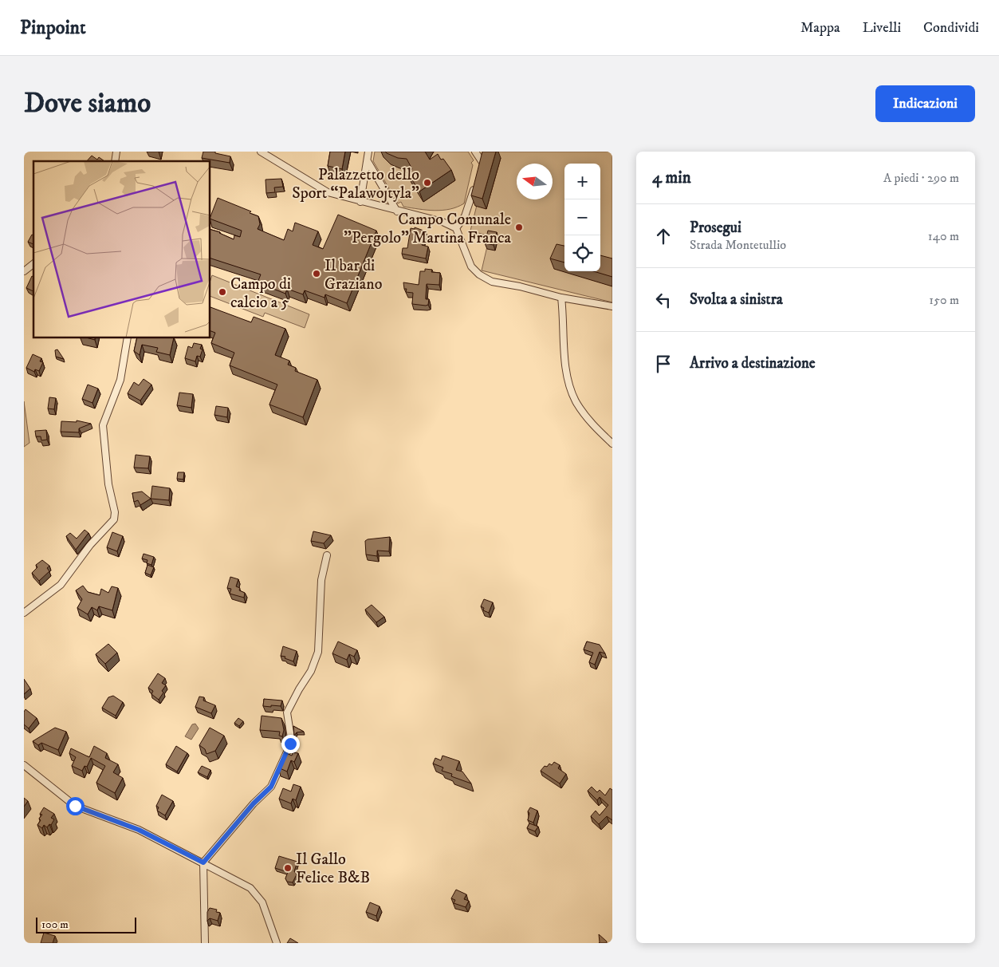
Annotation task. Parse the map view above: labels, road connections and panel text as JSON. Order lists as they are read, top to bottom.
{
  "places": [
    "Palazzetto dello Sport “Palawojtyla”",
    "Campo Comunale \"Pergolo\" Martina Franca",
    "Il bar di Graziano",
    "Campo di calcio a 5",
    "Il Gallo Felice B&B"
  ],
  "scale_bar": "100 m",
  "north": "left",
  "page": {
    "header": "Pinpoint",
    "nav": ["Mappa", "Livelli", "Condividi"],
    "buttons": "Indicazioni",
    "title": "Dove siamo",
    "heading": ["4 min", "A piedi · 290 m"],
    "map_buttons": ["+", "−"],
    "list": [
      ["Prosegui", "Strada Montetullio", "140 m"],
      ["Svolta a sinistra", "150 m"],
      "Arrivo a destinazione"
    ],
    "scale": "100 m"
  }
}
